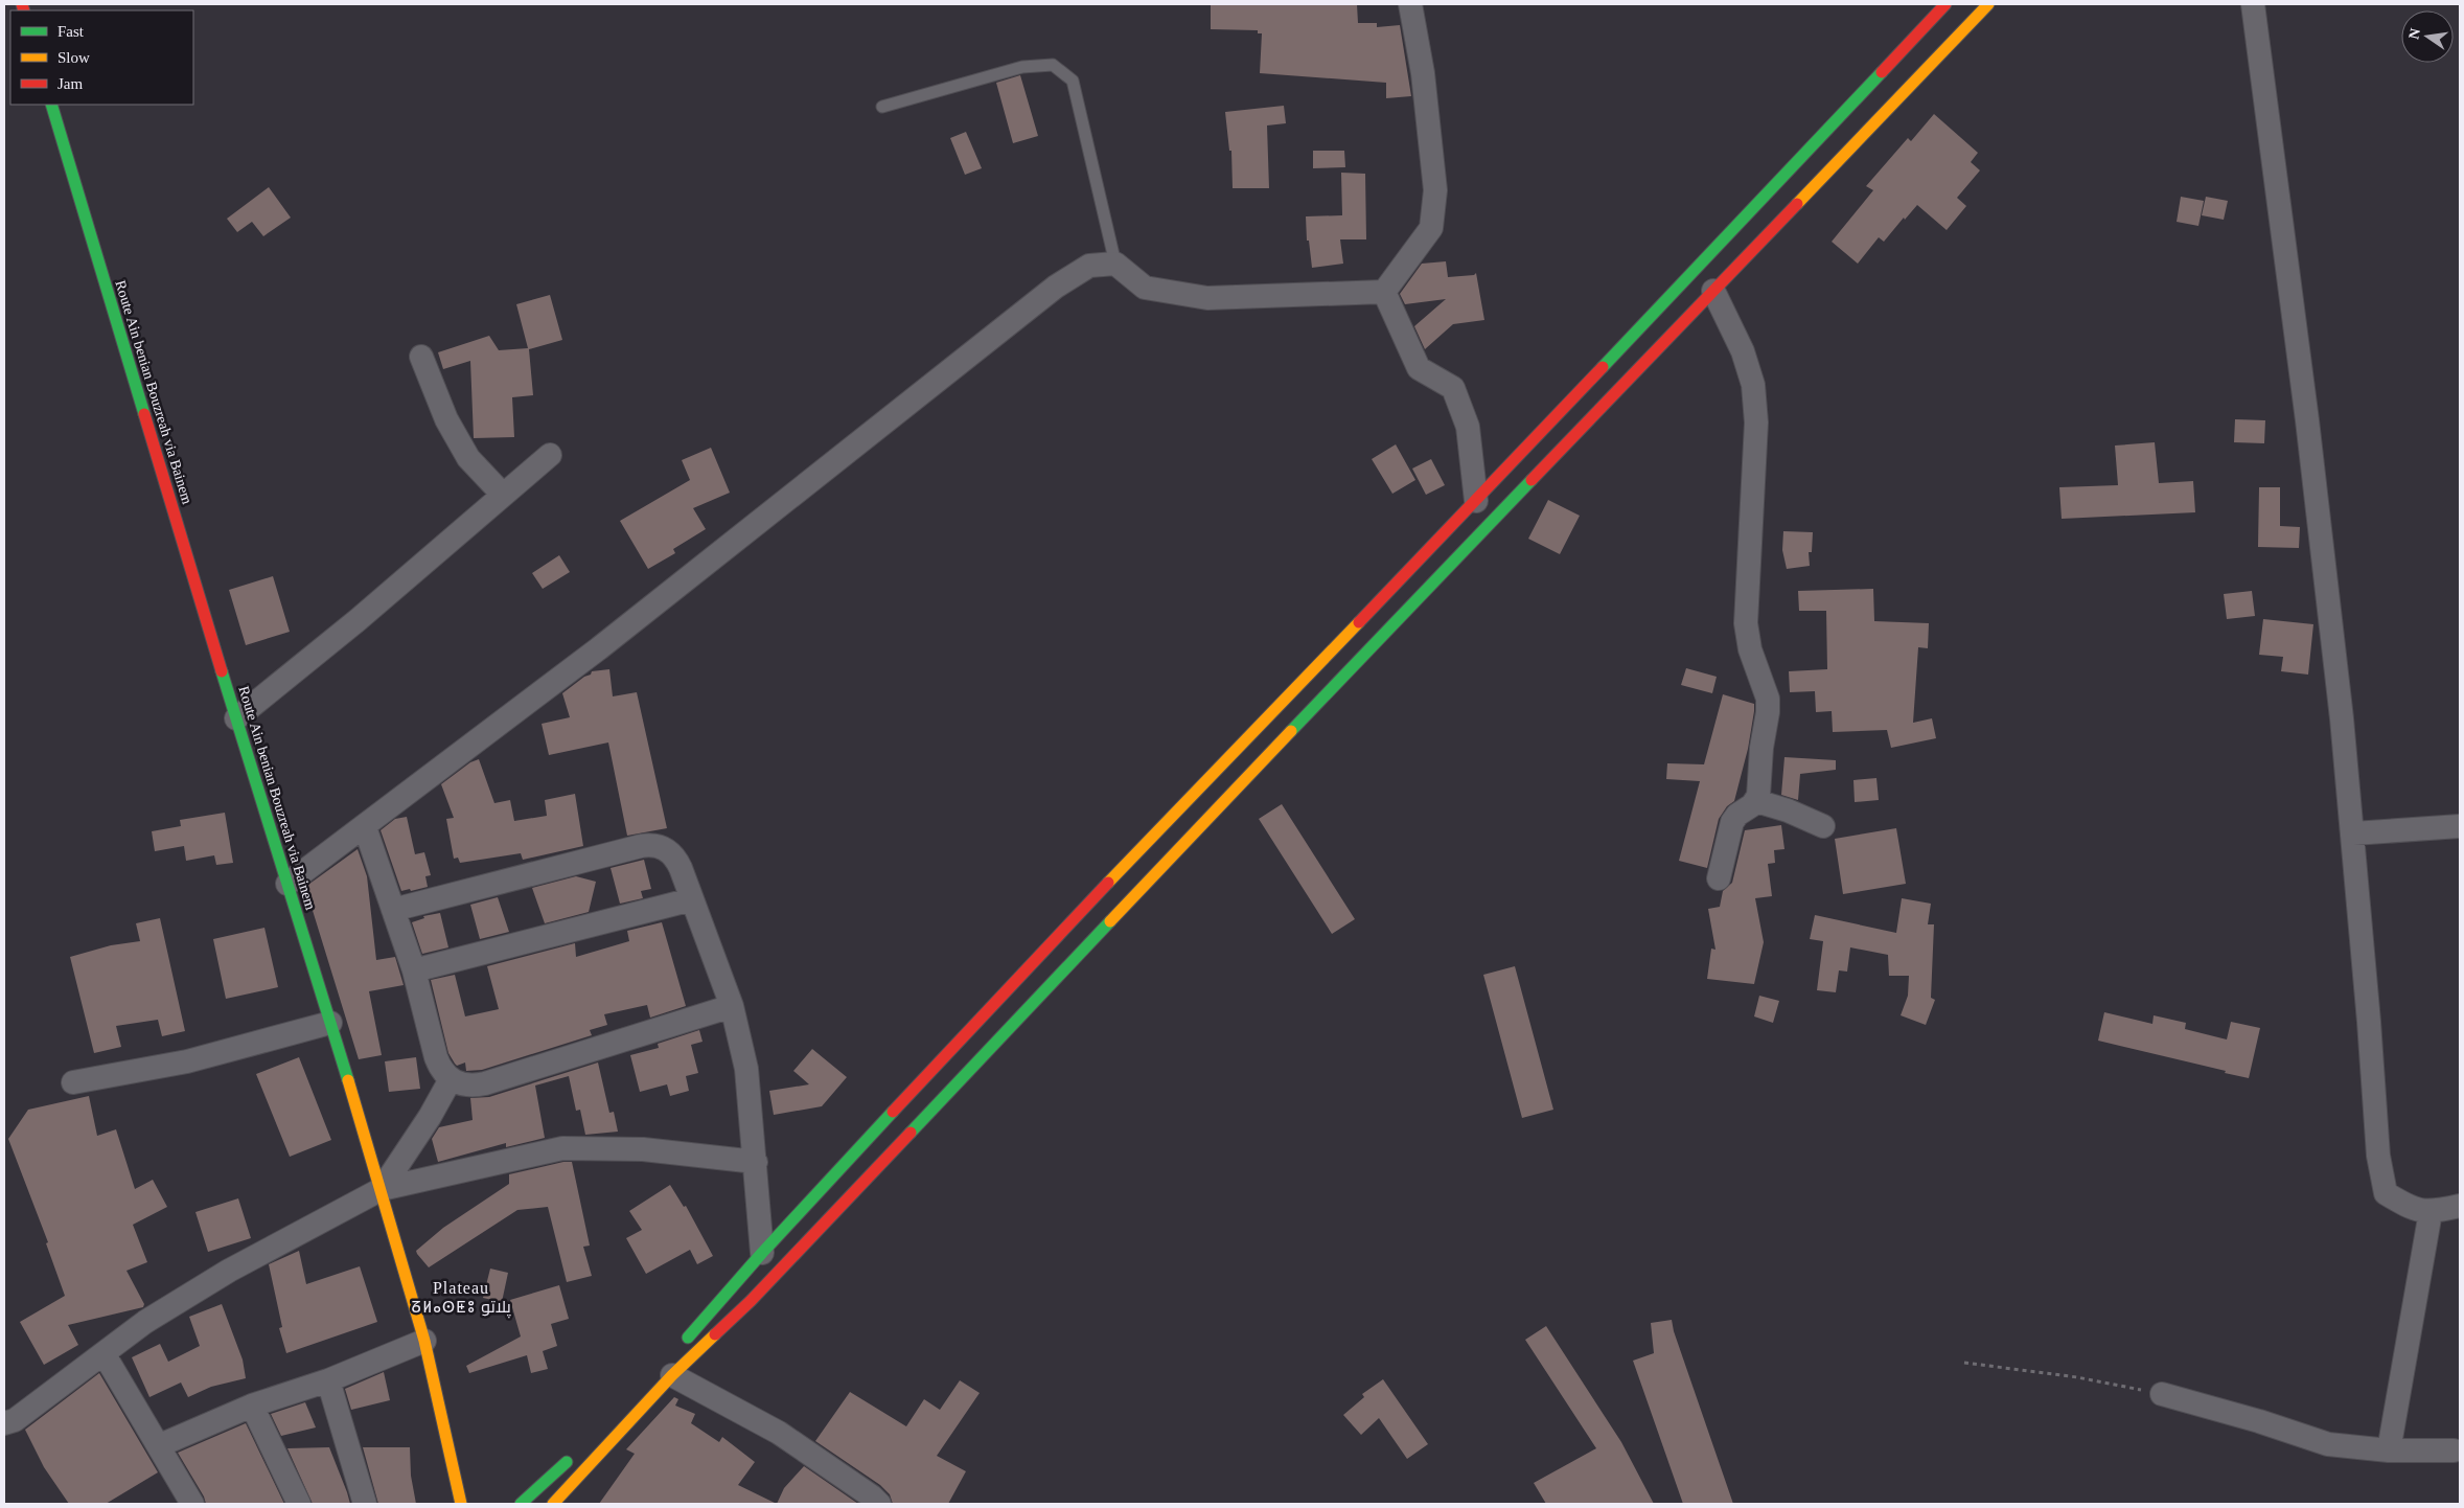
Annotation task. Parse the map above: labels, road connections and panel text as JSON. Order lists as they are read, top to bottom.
{
  "streets": {
    "main road": ["Route Ain benian Bouzreah via Bainem"]
  },
  "districts": ["Plateau ⵒⵍⴰⵙⵟⵓ پلاتو"],
  "legend": ["Fast", "Slow", "Jam"],
  "north": "left"
}
